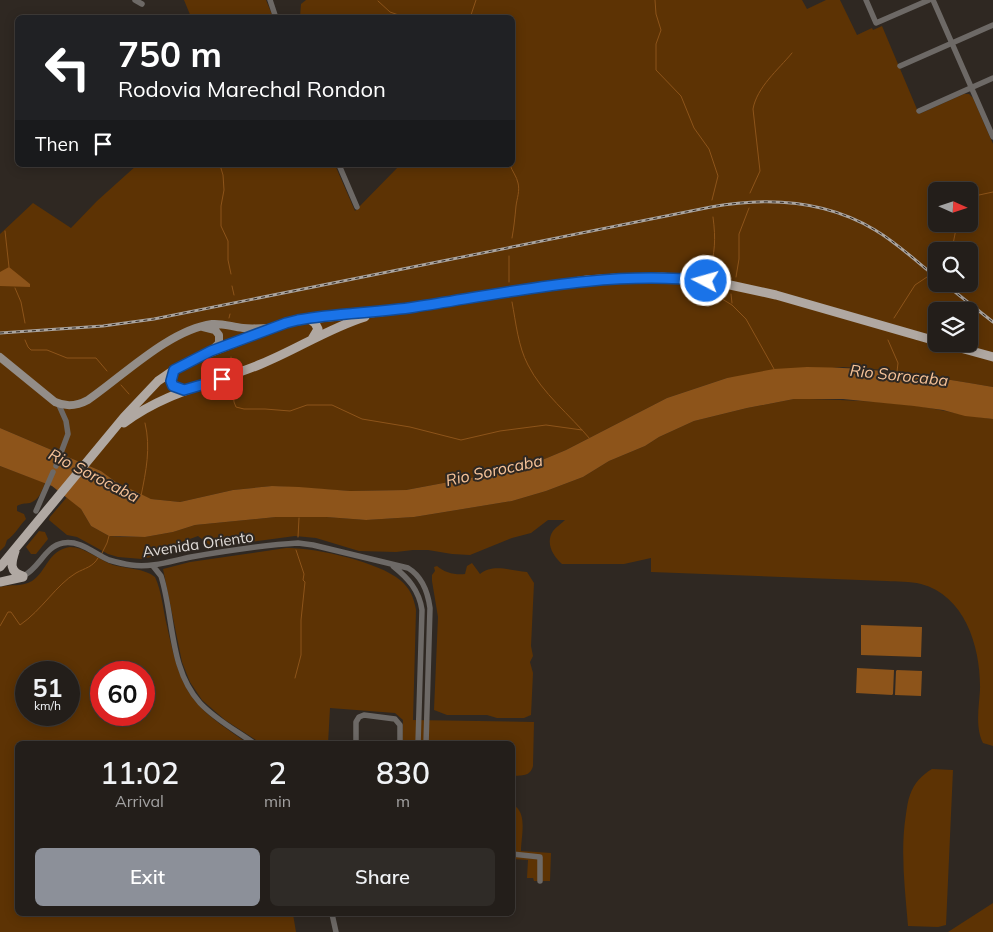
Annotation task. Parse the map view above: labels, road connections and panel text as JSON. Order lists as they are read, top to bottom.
{
  "streets": {
    "street": ["Avenida Oriento"]
  },
  "water": ["Rio Sorocaba"],
  "north": "right",
  "page": {
    "turn": ["750 m", "Rodovia Marechal Rondon"],
    "then": "Then",
    "speed": "51 km/h",
    "limit": "60",
    "eta": [
      "11:02",
      "Arrival",
      "2",
      "min",
      "830",
      "m"
    ],
    "buttons": ["Exit", "Share"]
  }
}
